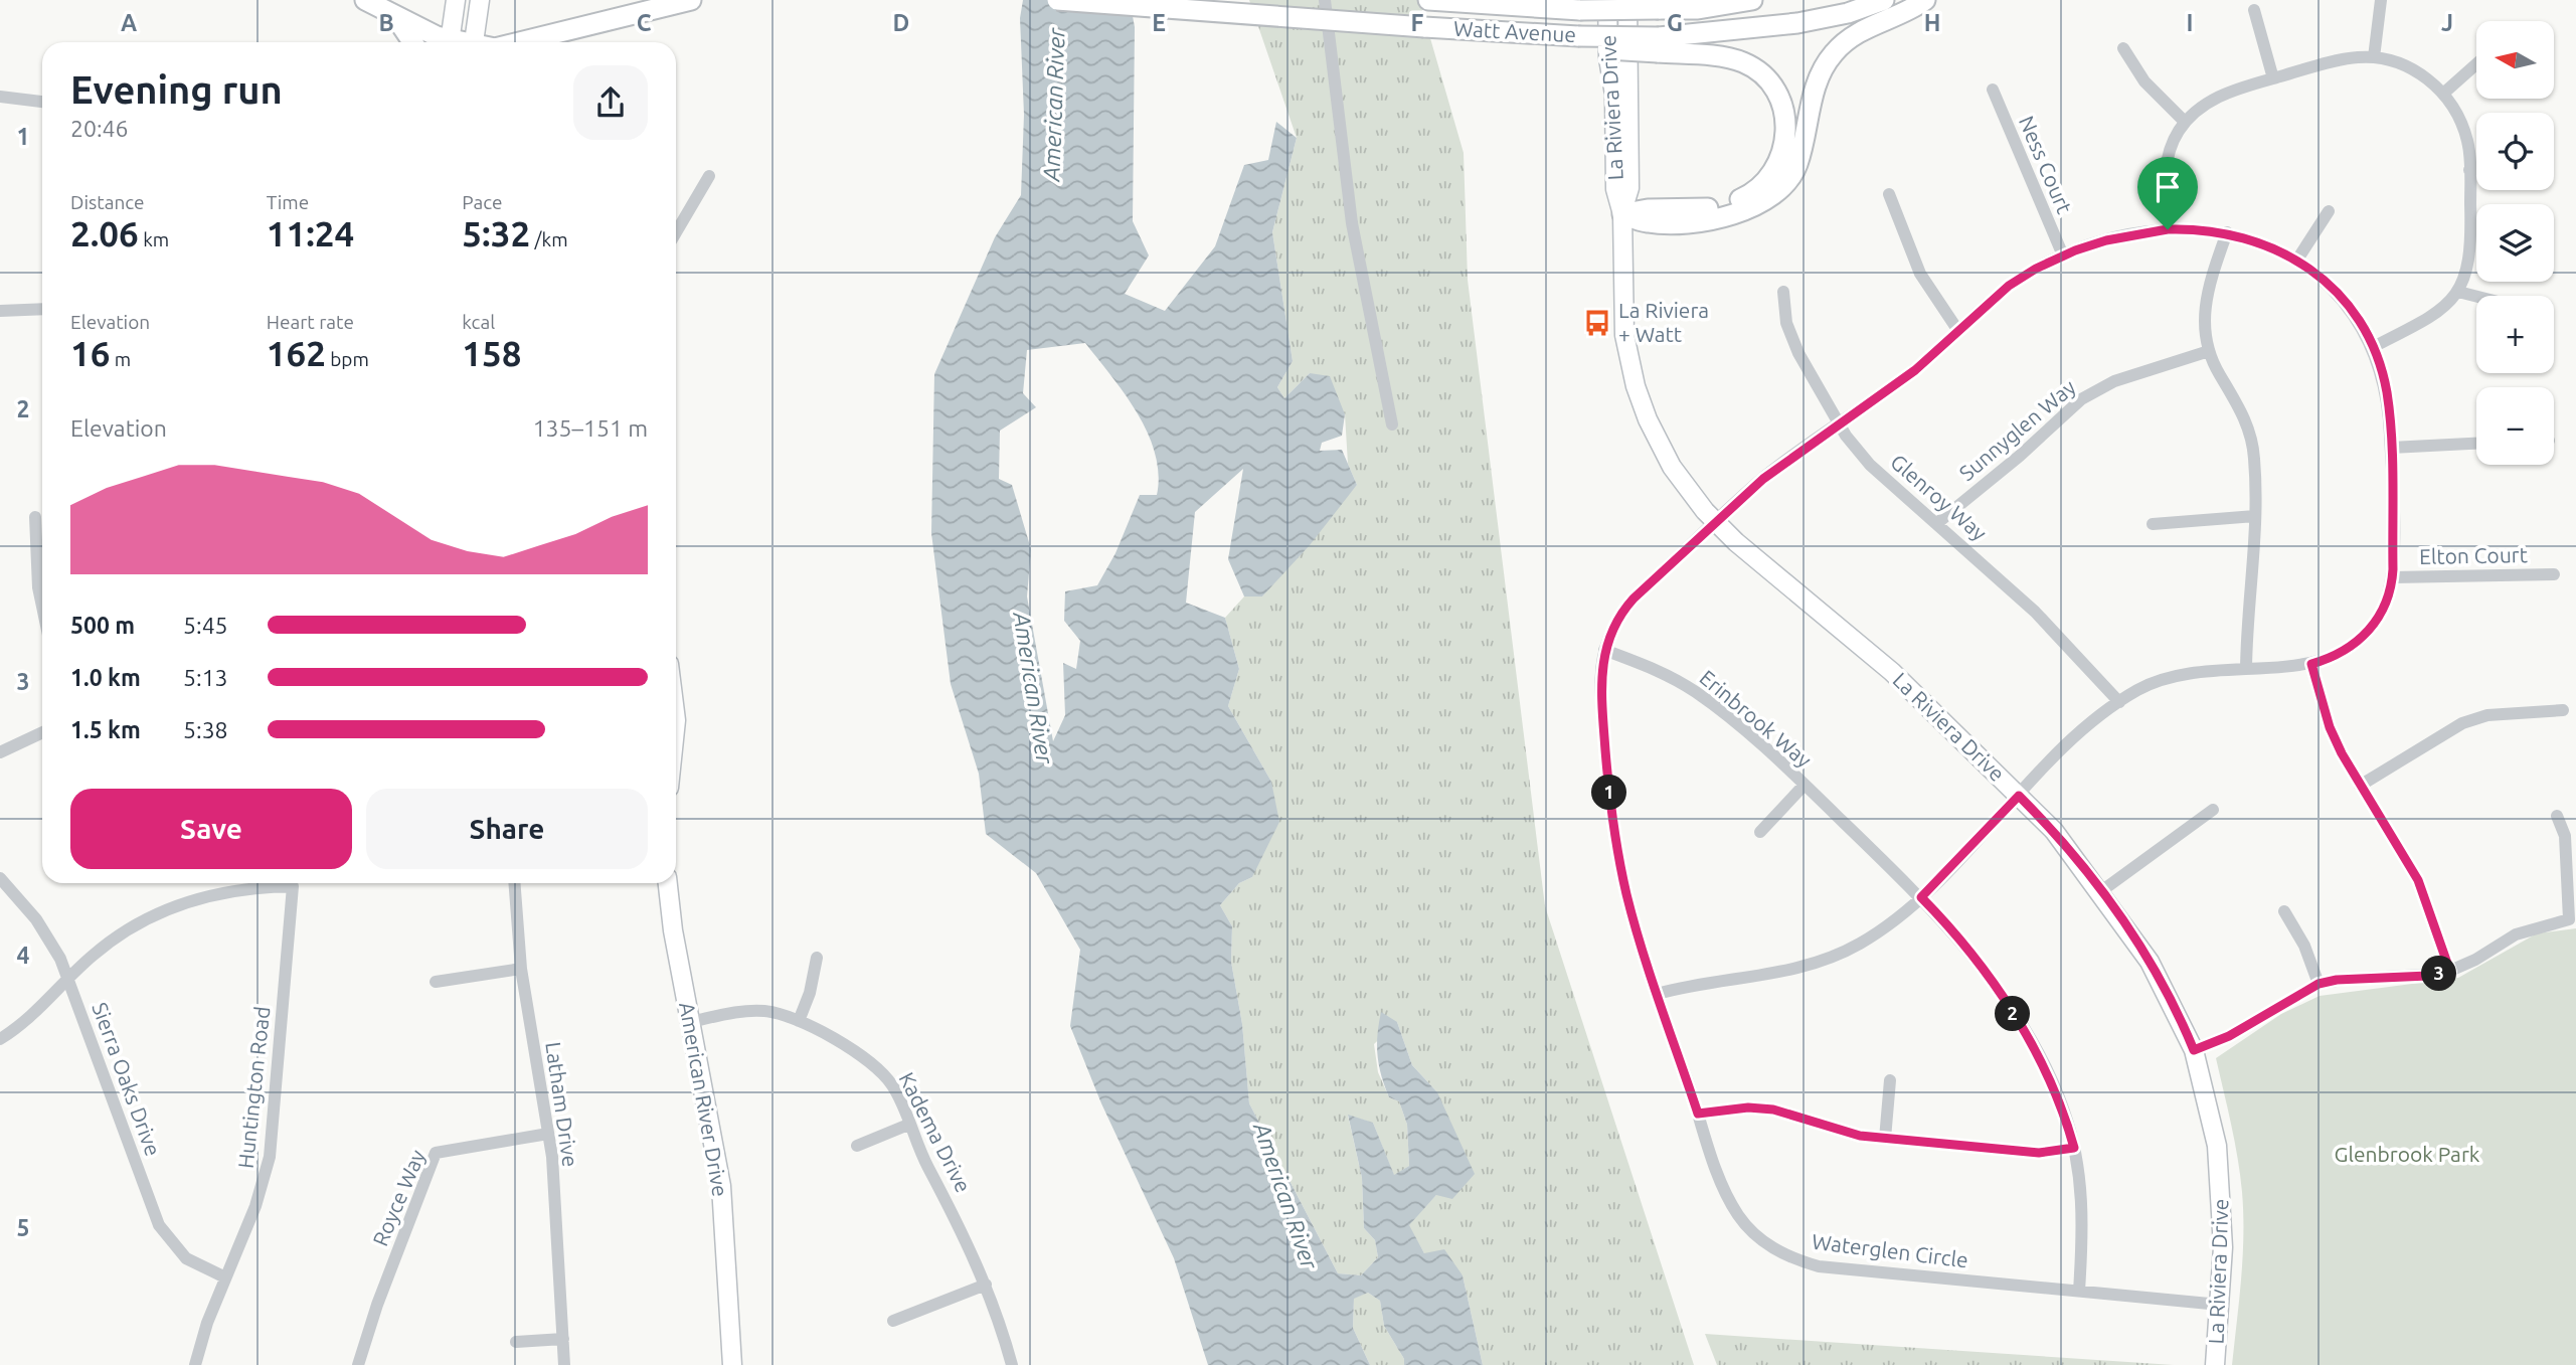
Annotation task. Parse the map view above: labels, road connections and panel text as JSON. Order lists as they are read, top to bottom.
{
  "streets": {
    "main road": ["Watt Avenue"],
    "street": [
      "La Riviera Drive",
      "Ness Court",
      "Sunnyglen Way",
      "Glenroy Way",
      "Elton Court",
      "Erinbrook Way",
      "Sierra Oaks Drive",
      "Huntington Road",
      "American River Drive",
      "Latham Drive",
      "Kadema Drive",
      "Royce Way",
      "Waterglen Circle"
    ]
  },
  "crossings": [
    ["La Riviera Drive", "Waterglen Circle"],
    ["Ness Court", "Waterglen Circle"],
    ["Sunnyglen Way", "Glenroy Way"],
    ["Glenroy Way", "Waterglen Circle"],
    ["Elton Court", "Waterglen Circle"],
    ["Erinbrook Way", "Waterglen Circle"],
    ["Sierra Oaks Drive", "Huntington Road"],
    ["American River Drive", "Kadema Drive"],
    ["Latham Drive", "Royce Way"]
  ],
  "water": ["American River"],
  "parks": ["Glenbrook Park"],
  "places": {
    "bus stop": ["La Riviera + Watt"]
  },
  "north": "left",
  "page": {
    "map_buttons": ["+", "−"],
    "heading": ["Evening run", "20:46"],
    "stats": [
      ["Distance", "2.06 km"],
      ["Time", "11:24"],
      ["Pace", "5:32 /km"],
      ["Elevation", "16 m"],
      ["Heart rate", "162 bpm"],
      ["kcal", "158"]
    ],
    "chart": ["Elevation", "135–151 m"],
    "list": [
      {
        "name": "500 m",
        "note": "5:45"
      },
      {
        "name": "1.0 km",
        "note": "5:13"
      },
      {
        "name": "1.5 km",
        "note": "5:38"
      }
    ],
    "pins": ["1", "3", "2"],
    "buttons": ["Save", "Share"]
  },
  "grid": {
    "columns": [
      "A",
      "B",
      "C",
      "D",
      "E",
      "F",
      "G",
      "H",
      "I",
      "J"
    ],
    "rows": [
      "1",
      "2",
      "3",
      "4",
      "5"
    ]
  }
}
